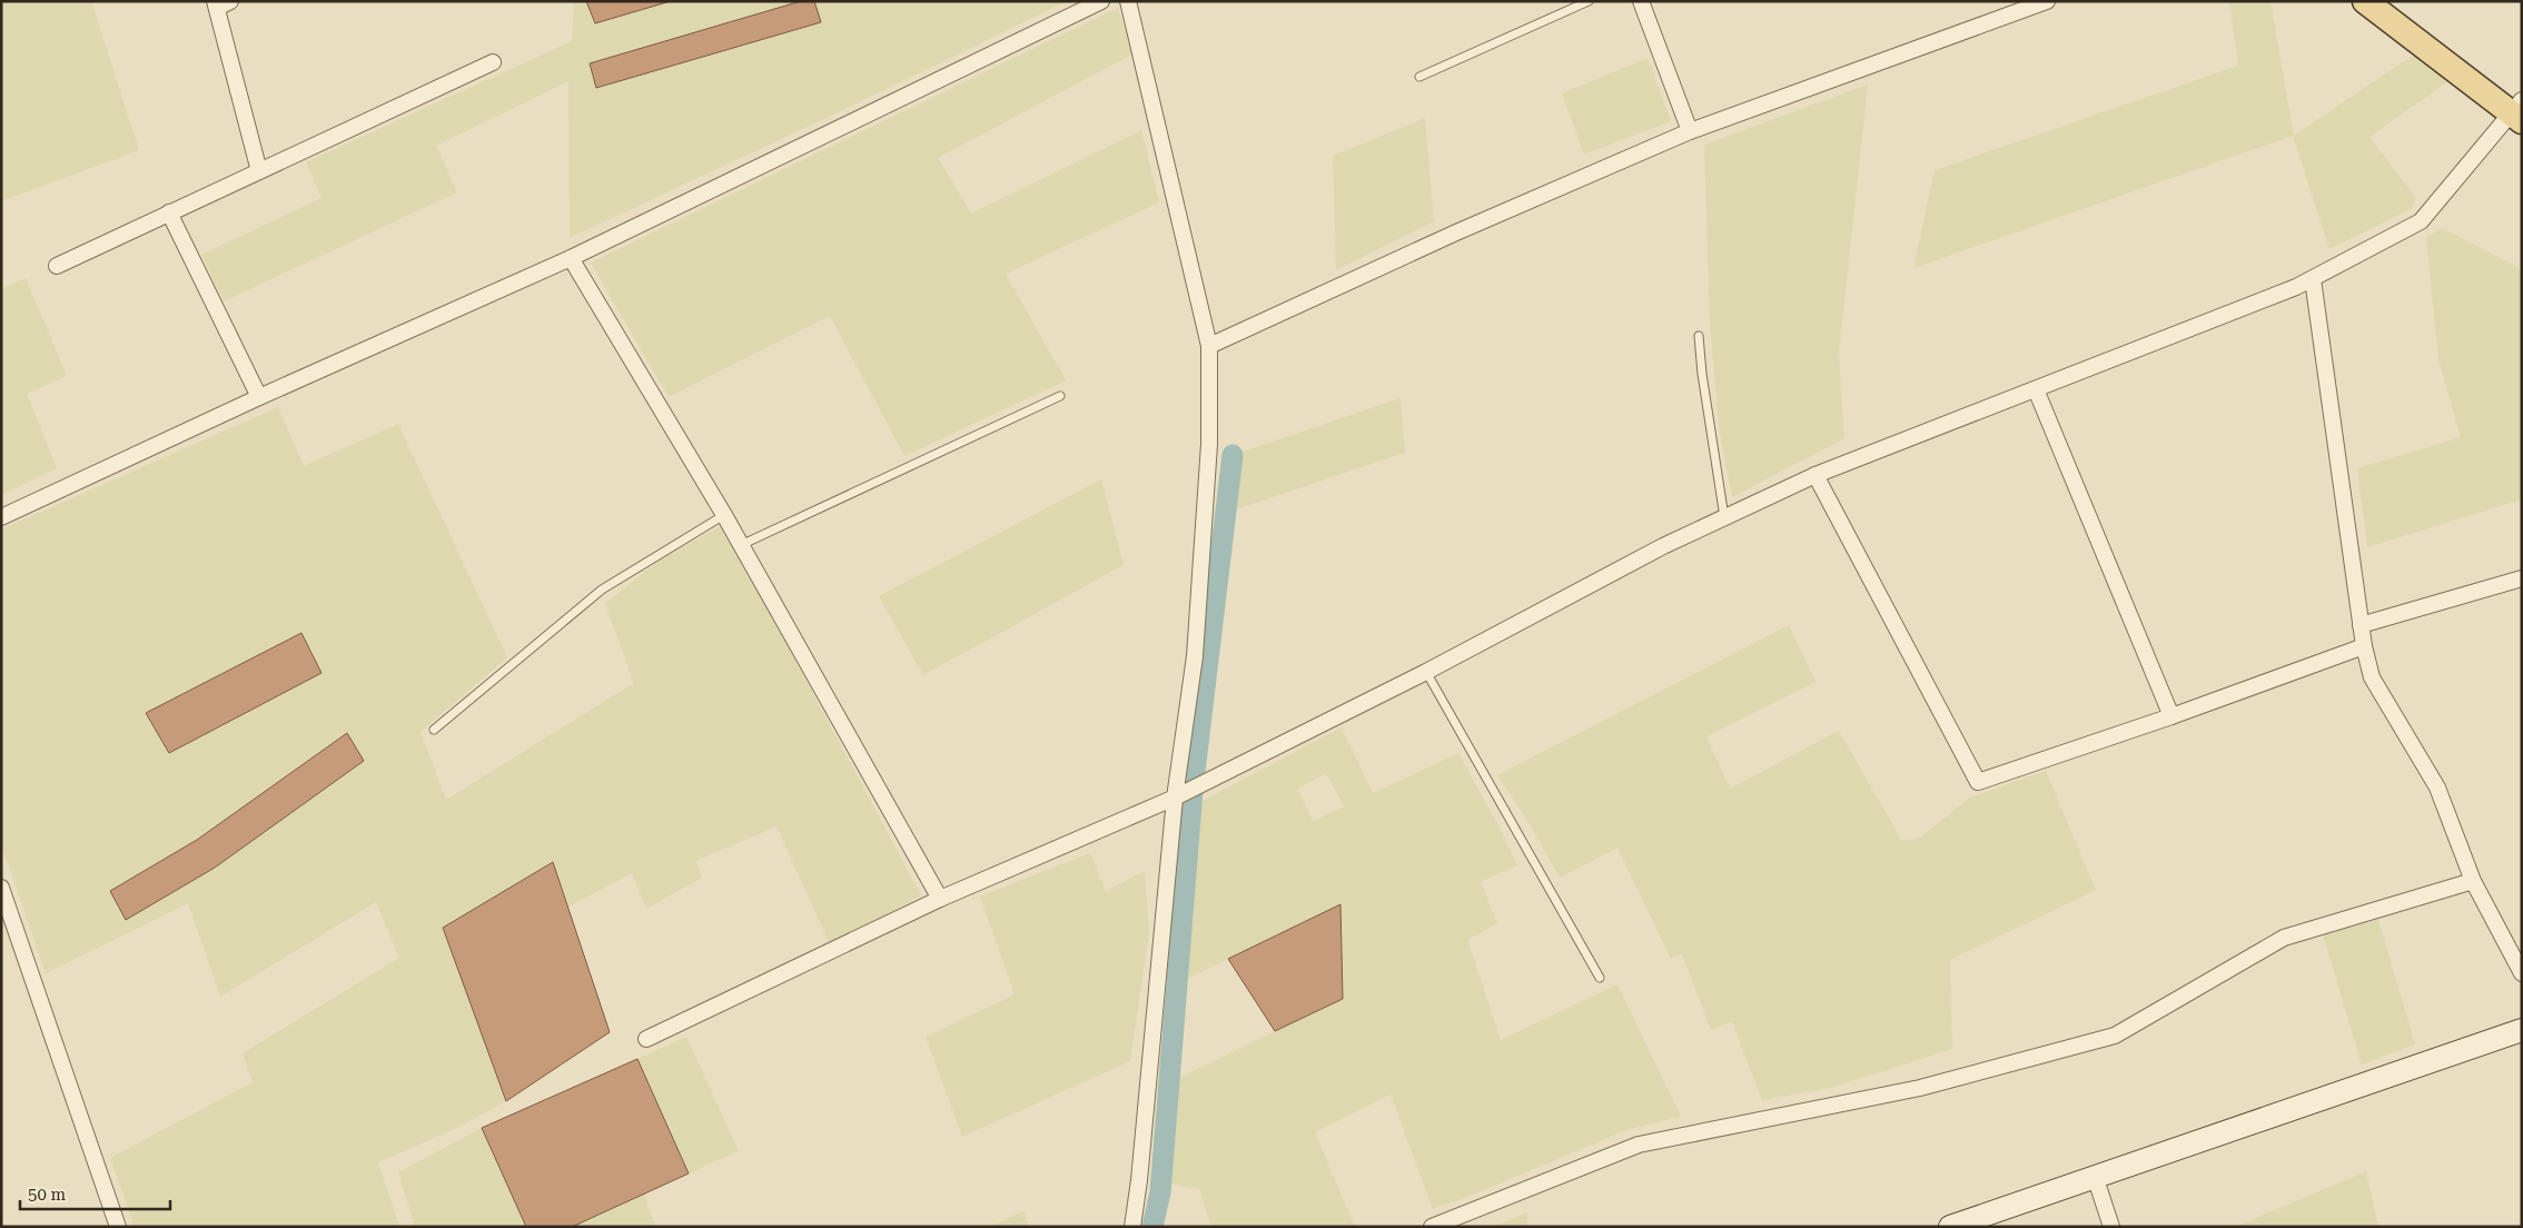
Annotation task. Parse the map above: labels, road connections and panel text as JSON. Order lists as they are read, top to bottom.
{
  "scale_bar": "50 m"
}
